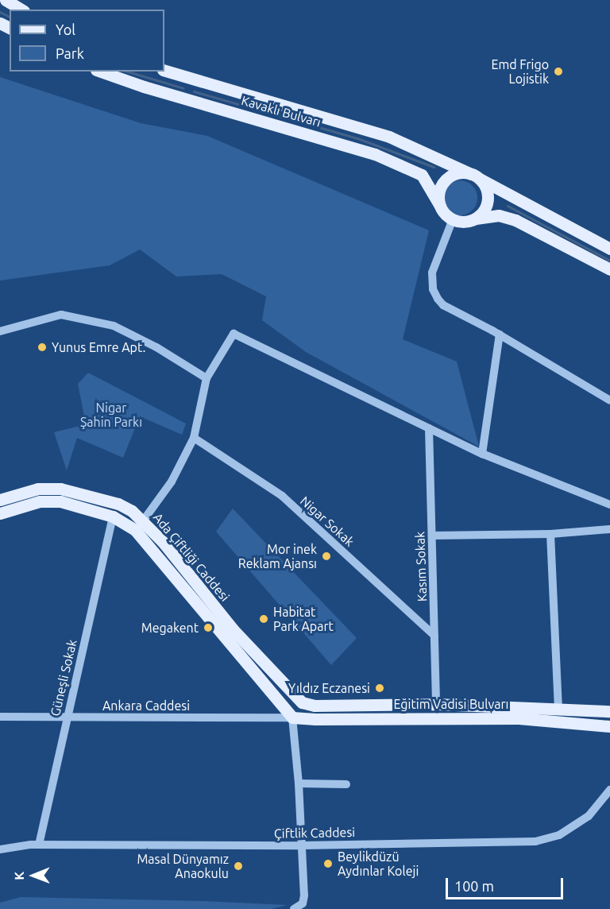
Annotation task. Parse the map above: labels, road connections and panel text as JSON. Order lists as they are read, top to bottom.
{
  "streets": {
    "main road": ["Kavaklı Bulvarı", "Ada Çiftliği Caddesi", "Eğitim Vadisi Bulvarı"],
    "street": [
      "Nigar Sokak",
      "Kasım Sokak",
      "Güneşli Sokak",
      "Ankara Caddesi",
      "Çiftlik Caddesi"
    ]
  },
  "crossings": [
    ["Nigar Sokak", "Kasım Sokak"],
    ["Ada Çiftliği Caddesi", "Güneşli Sokak"],
    ["Ada Çiftliği Caddesi", "Eğitim Vadisi Bulvarı"],
    ["Ada Çiftliği Caddesi", "Ankara Caddesi"],
    ["Kasım Sokak", "Eğitim Vadisi Bulvarı"],
    ["Güneşli Sokak", "Ankara Caddesi"],
    ["Güneşli Sokak", "Çiftlik Caddesi"],
    ["Eğitim Vadisi Bulvarı", "Ankara Caddesi"]
  ],
  "parks": ["Nigar Şahin Parkı"],
  "places": [
    "Emd Frigo Lojistik",
    "Yunus Emre Apt.",
    "Mor inek Reklam Ajansı",
    "Habitat Park Apart",
    "Megakent",
    "Yıldız Eczanesi",
    "Beylikdüzü Aydınlar Koleji",
    "Masal Dünyamız Anaokulu"
  ],
  "legend": ["Yol", "Park"],
  "scale_bar": "100 m",
  "north": "left"
}
